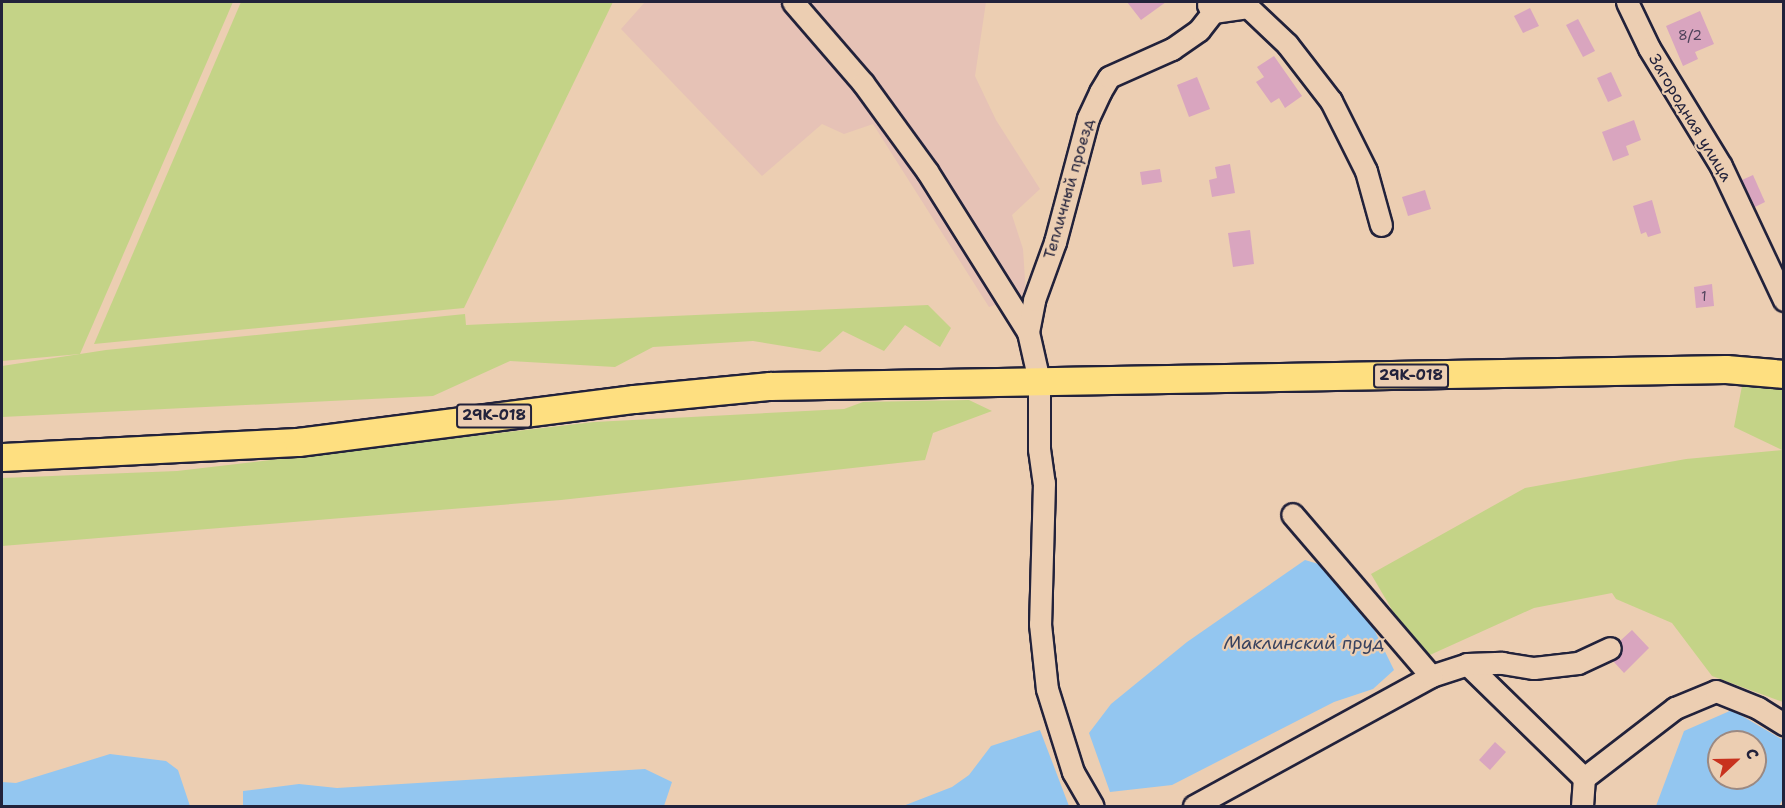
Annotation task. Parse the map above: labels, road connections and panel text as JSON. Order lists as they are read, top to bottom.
{
  "streets": {
    "main road": ["29К-018"],
    "street": ["Загородная улица", "Тепличный проезд"]
  },
  "water": ["Маклинский пруд"],
  "house_numbers": ["8/2", "1"],
  "north": "right"
}
